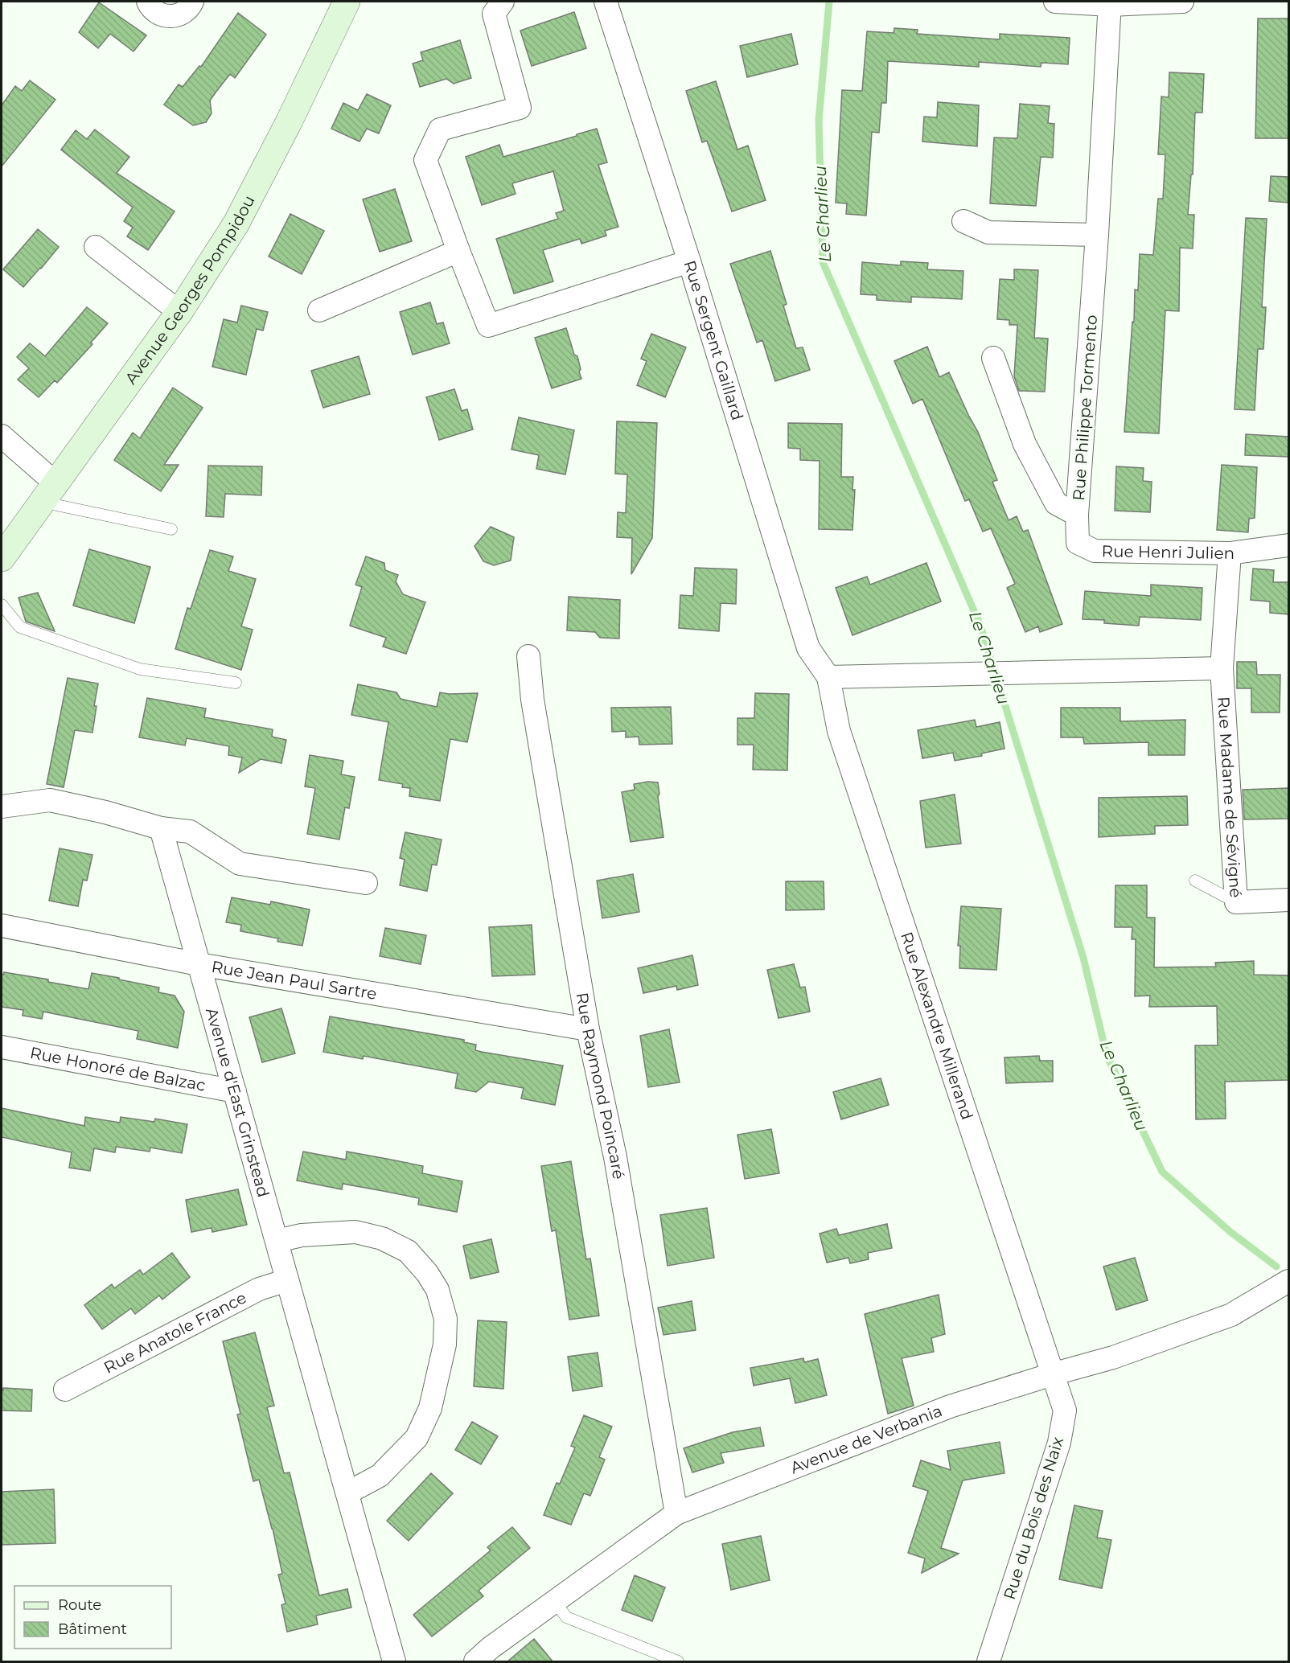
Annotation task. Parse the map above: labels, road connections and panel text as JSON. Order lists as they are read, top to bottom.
{
  "streets": {
    "main road": ["Avenue Georges Pompidou"],
    "street": [
      "Rue Sergent Gaillard",
      "Rue Philippe Tormento",
      "Rue Henri Julien",
      "Rue Madame de Sévigné",
      "Rue Jean Paul Sartre",
      "Rue Alexandre Millerand",
      "Rue Honoré de Balzac",
      "Rue Raymond Poincaré",
      "Avenue d'East Grinstead",
      "Rue Anatole France",
      "Avenue de Verbania",
      "Rue du Bois des Naix"
    ]
  },
  "crossings": [
    ["Rue Sergent Gaillard", "Rue Alexandre Millerand"],
    ["Rue Philippe Tormento", "Rue Henri Julien"],
    ["Rue Henri Julien", "Rue Madame de Sévigné"],
    ["Rue Jean Paul Sartre", "Rue Raymond Poincaré"],
    ["Rue Jean Paul Sartre", "Avenue d'East Grinstead"],
    ["Rue Alexandre Millerand", "Avenue de Verbania"],
    ["Rue Alexandre Millerand", "Rue du Bois des Naix"],
    ["Rue Honoré de Balzac", "Avenue d'East Grinstead"],
    ["Rue Raymond Poincaré", "Avenue de Verbania"],
    ["Avenue d'East Grinstead", "Rue Anatole France"],
    ["Avenue de Verbania", "Rue du Bois des Naix"]
  ],
  "water": ["Le Charlieu"],
  "legend": ["Route", "Bâtiment"]
}
